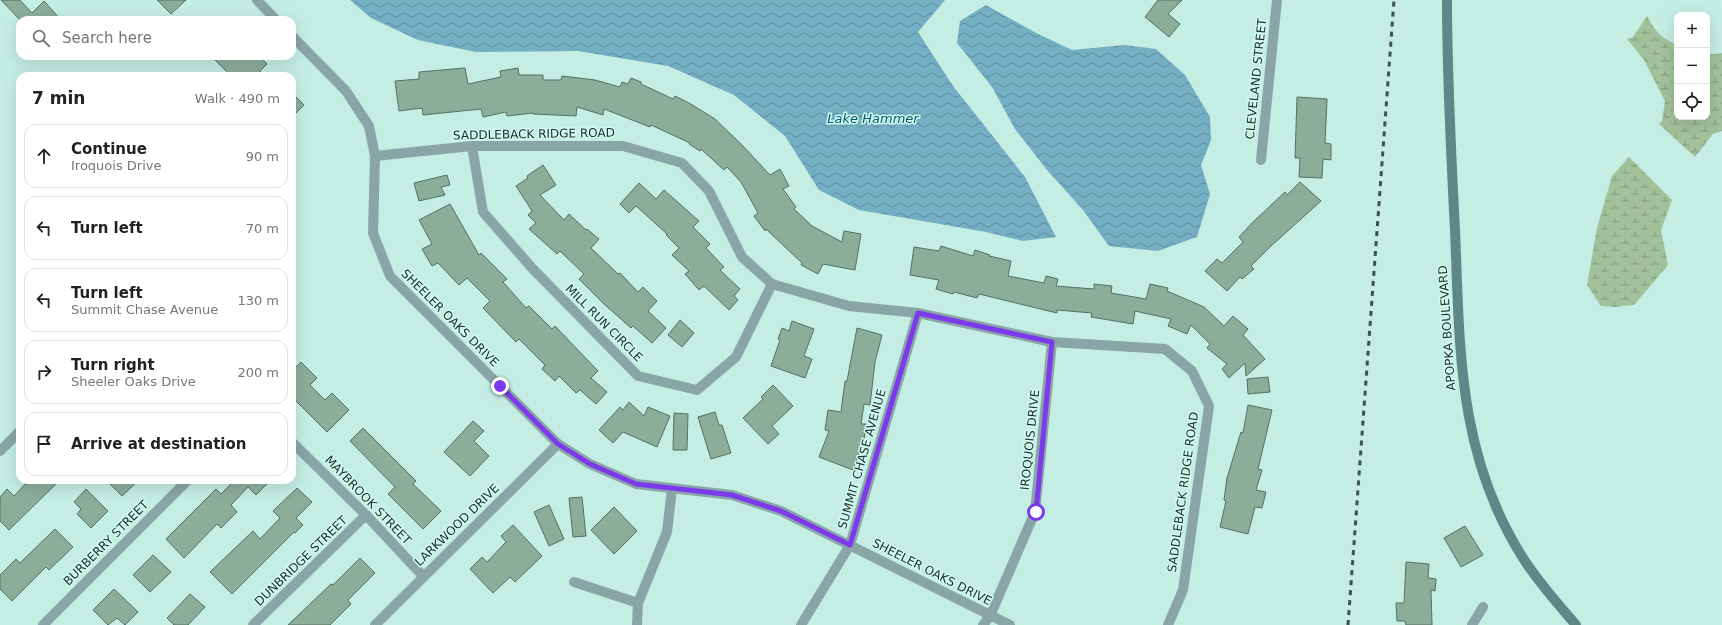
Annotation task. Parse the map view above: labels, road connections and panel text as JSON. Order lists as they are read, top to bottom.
{
  "streets": {
    "street": [
      "CLEVELAND STREET",
      "SADDLEBACK RIDGE ROAD",
      "SHEELER OAKS DRIVE",
      "MILL RUN CIRCLE",
      "APOPKA BOULEVARD",
      "IROQUOIS DRIVE",
      "SUMMIT CHASE AVENUE",
      "MAYBROOK STREET",
      "LARKWOOD DRIVE",
      "BURBERRY STREET",
      "DUNBRIDGE STREET"
    ]
  },
  "crossings": [
    ["SADDLEBACK RIDGE ROAD", "SHEELER OAKS DRIVE"],
    ["SADDLEBACK RIDGE ROAD", "MILL RUN CIRCLE"],
    ["SADDLEBACK RIDGE ROAD", "IROQUOIS DRIVE"],
    ["SADDLEBACK RIDGE ROAD", "SUMMIT CHASE AVENUE"],
    ["SHEELER OAKS DRIVE", "IROQUOIS DRIVE"],
    ["SHEELER OAKS DRIVE", "SUMMIT CHASE AVENUE"],
    ["SHEELER OAKS DRIVE", "LARKWOOD DRIVE"],
    ["MAYBROOK STREET", "LARKWOOD DRIVE"],
    ["MAYBROOK STREET", "DUNBRIDGE STREET"]
  ],
  "water": ["Lake Hammer"],
  "page": {
    "map_buttons": ["+", "−"],
    "search": "Search here",
    "heading": ["7 min", "Walk · 490 m"],
    "list": [
      ["Continue", "Iroquois Drive", "90 m"],
      ["Turn left", "70 m"],
      ["Turn left", "Summit Chase Avenue", "130 m"],
      ["Turn right", "Sheeler Oaks Drive", "200 m"],
      "Arrive at destination"
    ]
  }
}
